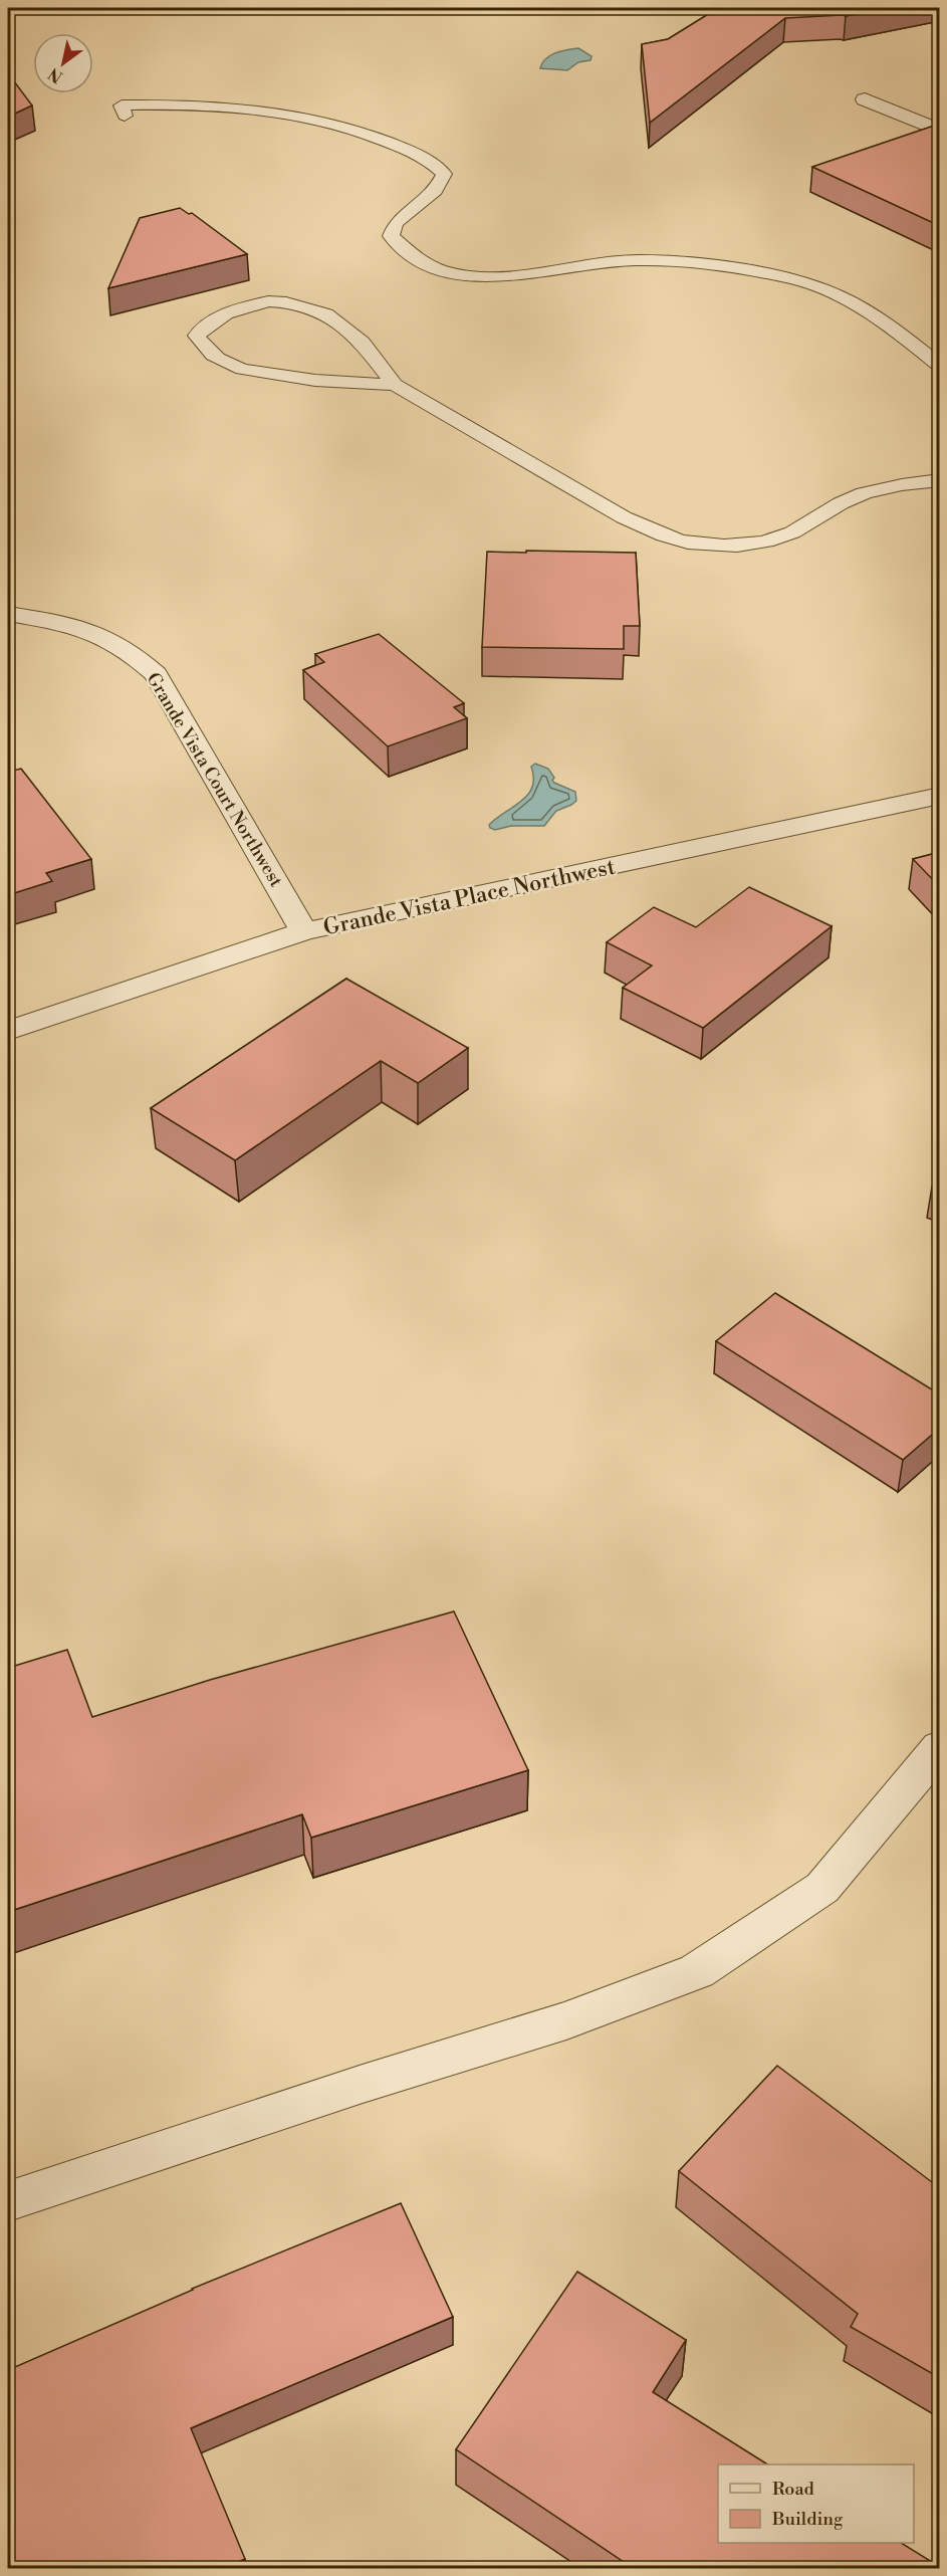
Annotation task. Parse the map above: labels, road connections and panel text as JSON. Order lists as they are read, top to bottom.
{
  "streets": {
    "street": ["Grande Vista Court Northwest", "Grande Vista Place Northwest"]
  },
  "crossings": [
    ["Grande Vista Court Northwest", "Grande Vista Place Northwest"]
  ],
  "legend": ["Road", "Building"],
  "north": "bottom left"
}
